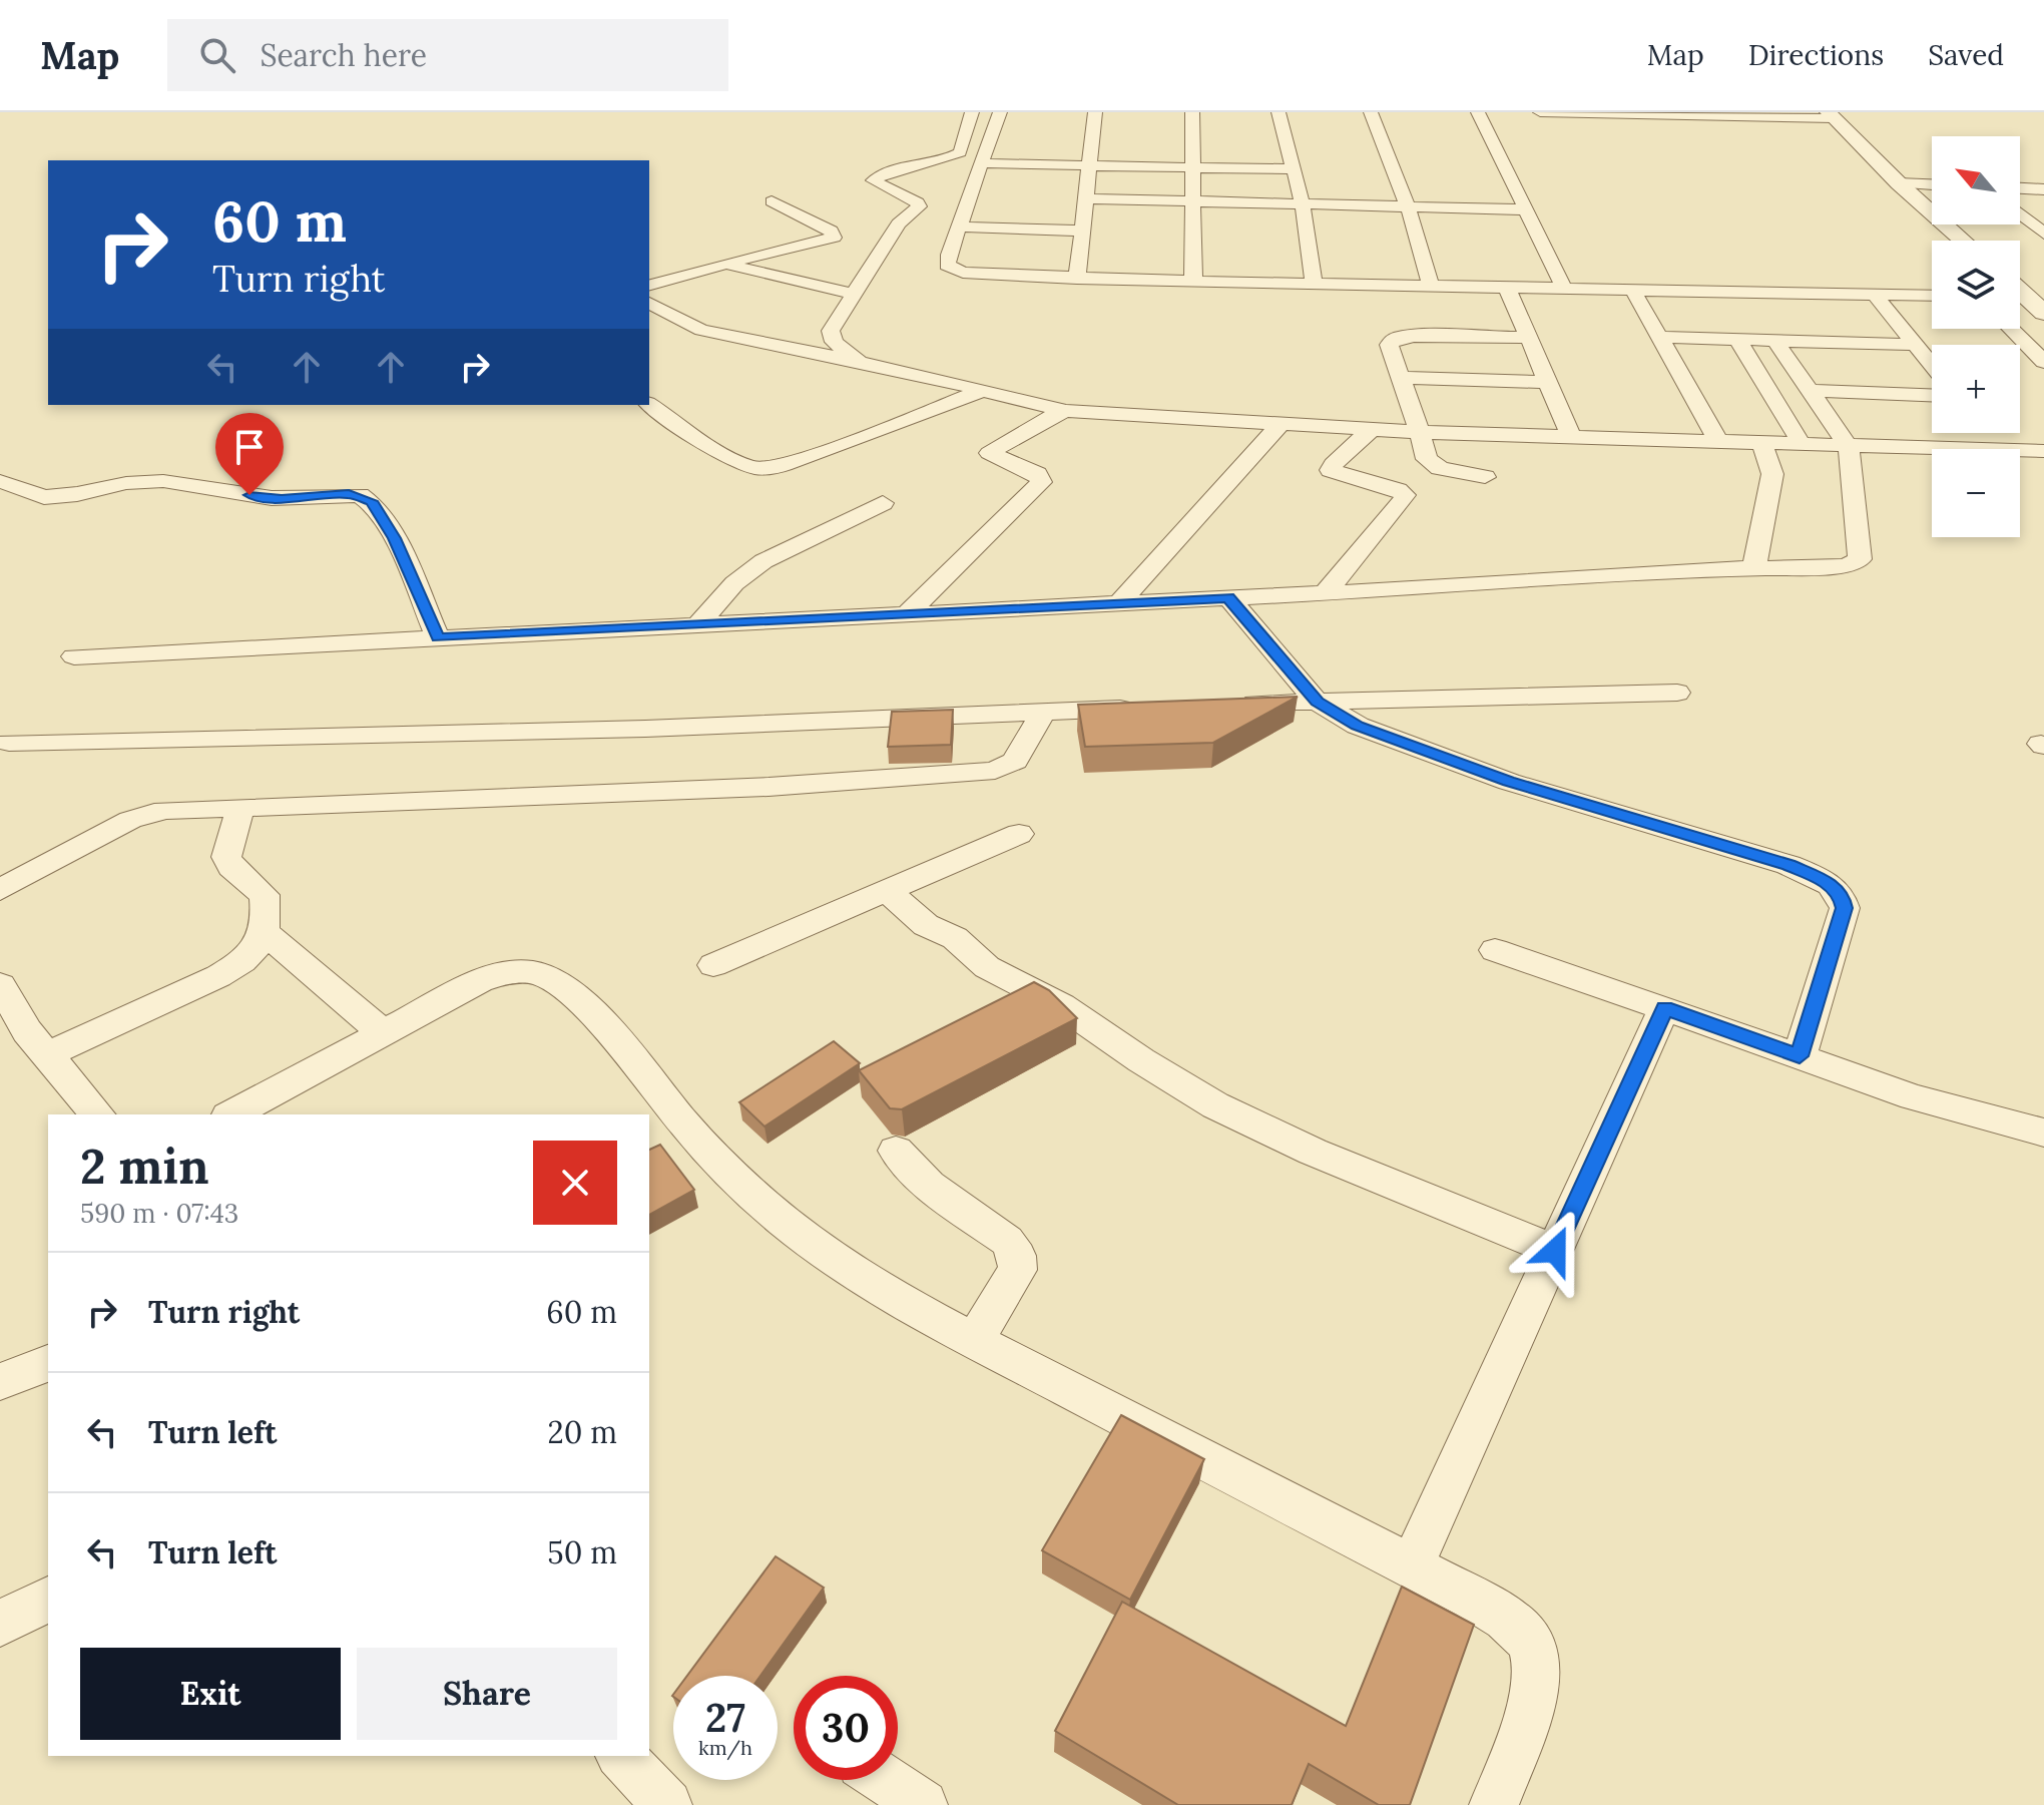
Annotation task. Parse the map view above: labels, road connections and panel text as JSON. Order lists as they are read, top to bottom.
{
  "north": "top left",
  "page": {
    "header": "Map",
    "search": "Search here",
    "nav": ["Map", "Directions", "Saved"],
    "map_buttons": ["+", "−"],
    "turn": ["60 m", "Turn right"],
    "heading": ["2 min", "590 m · 07:43"],
    "list": [
      {
        "name": "Turn right",
        "value": "60 m"
      },
      {
        "name": "Turn left",
        "value": "20 m"
      },
      {
        "name": "Turn left",
        "value": "50 m"
      }
    ],
    "buttons": ["Exit", "Share"],
    "speed": "27 km/h",
    "limit": "30"
  }
}
